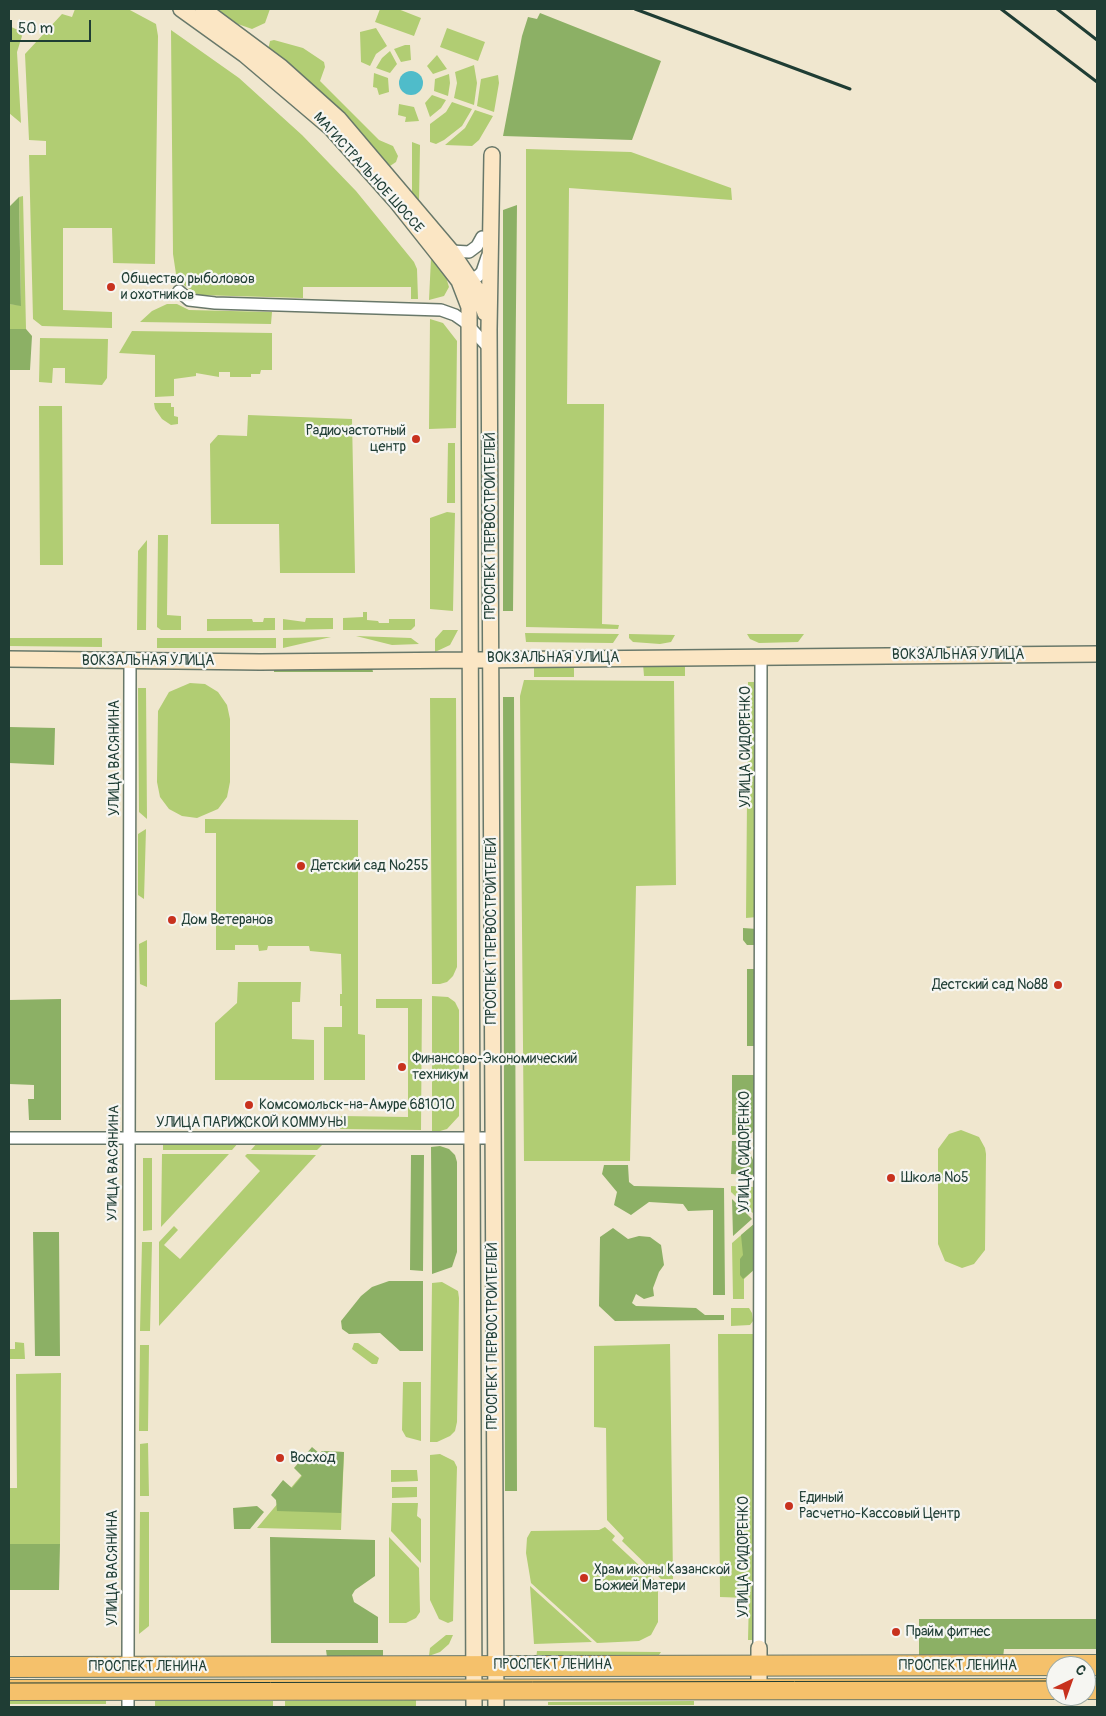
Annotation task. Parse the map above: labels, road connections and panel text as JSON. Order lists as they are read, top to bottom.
{
  "streets": {
    "highway": ["ПРОСПЕКТ ЛЕНИНА"],
    "main road": ["МАГИСТРАЛЬНОЕ ШОССЕ", "ПРОСПЕКТ ПЕРВОСТРОИТЕЛЕЙ", "ВОКЗАЛЬНАЯ УЛИЦА"],
    "street": ["УЛИЦА СИДОРЕНКО", "УЛИЦА ВАСЯНИНА", "УЛИЦА ПАРИЖСКОЙ КОММУНЫ"]
  },
  "crossings": [
    ["МАГИСТРАЛЬНОЕ ШОССЕ", "ПРОСПЕКТ ПЕРВОСТРОИТЕЛЕЙ"],
    ["ПРОСПЕКТ ПЕРВОСТРОИТЕЛЕЙ", "ВОКЗАЛЬНАЯ УЛИЦА"],
    ["ПРОСПЕКТ ПЕРВОСТРОИТЕЛЕЙ", "УЛИЦА ПАРИЖСКОЙ КОММУНЫ"],
    ["ПРОСПЕКТ ПЕРВОСТРОИТЕЛЕЙ", "ПРОСПЕКТ ЛЕНИНА"],
    ["ВОКЗАЛЬНАЯ УЛИЦА", "УЛИЦА СИДОРЕНКО"],
    ["ВОКЗАЛЬНАЯ УЛИЦА", "УЛИЦА ВАСЯНИНА"],
    ["УЛИЦА СИДОРЕНКО", "ПРОСПЕКТ ЛЕНИНА"],
    ["УЛИЦА ВАСЯНИНА", "УЛИЦА ПАРИЖСКОЙ КОММУНЫ"],
    ["УЛИЦА ВАСЯНИНА", "ПРОСПЕКТ ЛЕНИНА"]
  ],
  "places": [
    "Общество рыболовов и охотников",
    "Радиочастотный центр",
    "Детский сад №255",
    "Дом Ветеранов",
    "Дестский сад №88",
    "Финансово-Экономический техникум",
    "Комсомольск-на-Амуре 681010",
    "Школа №5",
    "Восход",
    "Единый Расчетно-Кассовый Центр",
    "Храм иконы Казанской Божией Матери",
    "Прайм фитнес"
  ],
  "scale_bar": "50 m",
  "north": "top right"
}
